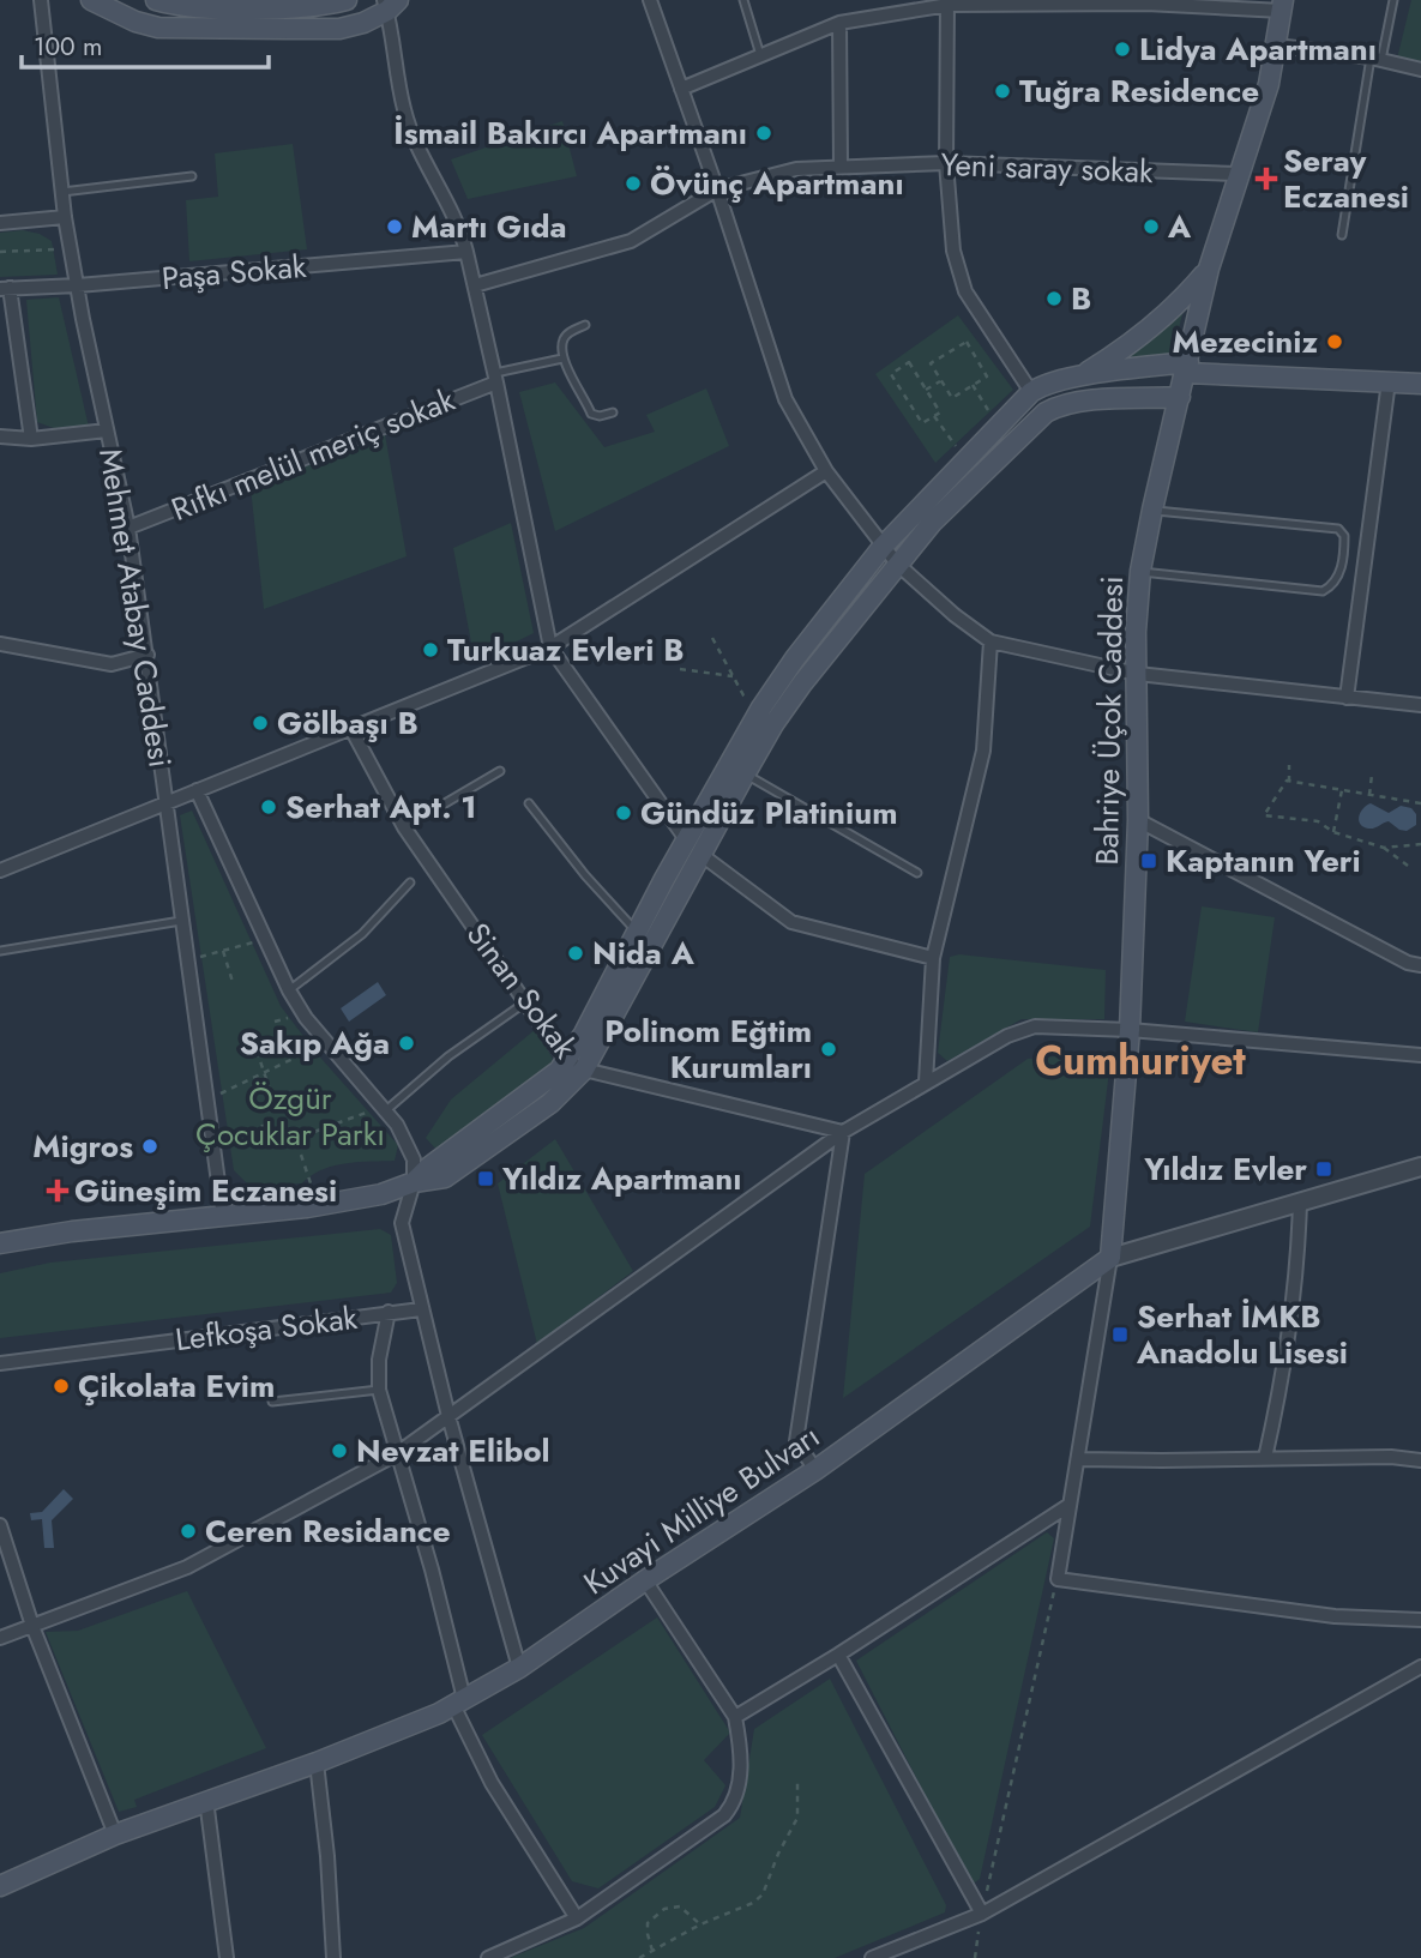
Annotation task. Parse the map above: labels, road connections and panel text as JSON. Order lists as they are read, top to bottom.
{
  "streets": {
    "main road": ["Bahriye Üçok Caddesi", "Kuvayi Milliye Bulvarı"],
    "street": [
      "Yeni saray sokak",
      "Paşa Sokak",
      "Rıfkı melül meriç sokak",
      "Mehmet Atabay Caddesi",
      "Sinan Sokak",
      "Lefkoşa Sokak"
    ]
  },
  "crossings": [
    ["Yeni saray sokak", "Bahriye Üçok Caddesi"],
    ["Paşa Sokak", "Mehmet Atabay Caddesi"],
    ["Rıfkı melül meriç sokak", "Mehmet Atabay Caddesi"],
    ["Bahriye Üçok Caddesi", "Kuvayi Milliye Bulvarı"],
    ["Lefkoşa Sokak", "Kuvayi Milliye Bulvarı"]
  ],
  "districts": ["Cumhuriyet"],
  "parks": ["Özgür Çocuklar Parkı"],
  "places": {
    "other": [
      "Lidya Apartmanı",
      "Tuğra Residence",
      "İsmail Bakırcı Apartmanı",
      "Övünç Apartmanı",
      "Martı Gıda",
      "A",
      "B",
      "Mezeciniz",
      "Turkuaz Evleri B",
      "Gölbaşı B",
      "Serhat Apt. 1",
      "Gündüz Platinium",
      "Nida A",
      "Sakıp Ağa",
      "Polinom Eğtim Kurumları",
      "Migros",
      "Çikolata Evim",
      "Nevzat Elibol",
      "Ceren Residance"
    ],
    "health": ["Seray Eczanesi", "Güneşim Eczanesi"],
    "transit": [
      "Kaptanın Yeri",
      "Yıldız Evler",
      "Yıldız Apartmanı",
      "Serhat İMKB Anadolu Lisesi"
    ]
  },
  "scale_bar": "100 m"
}
